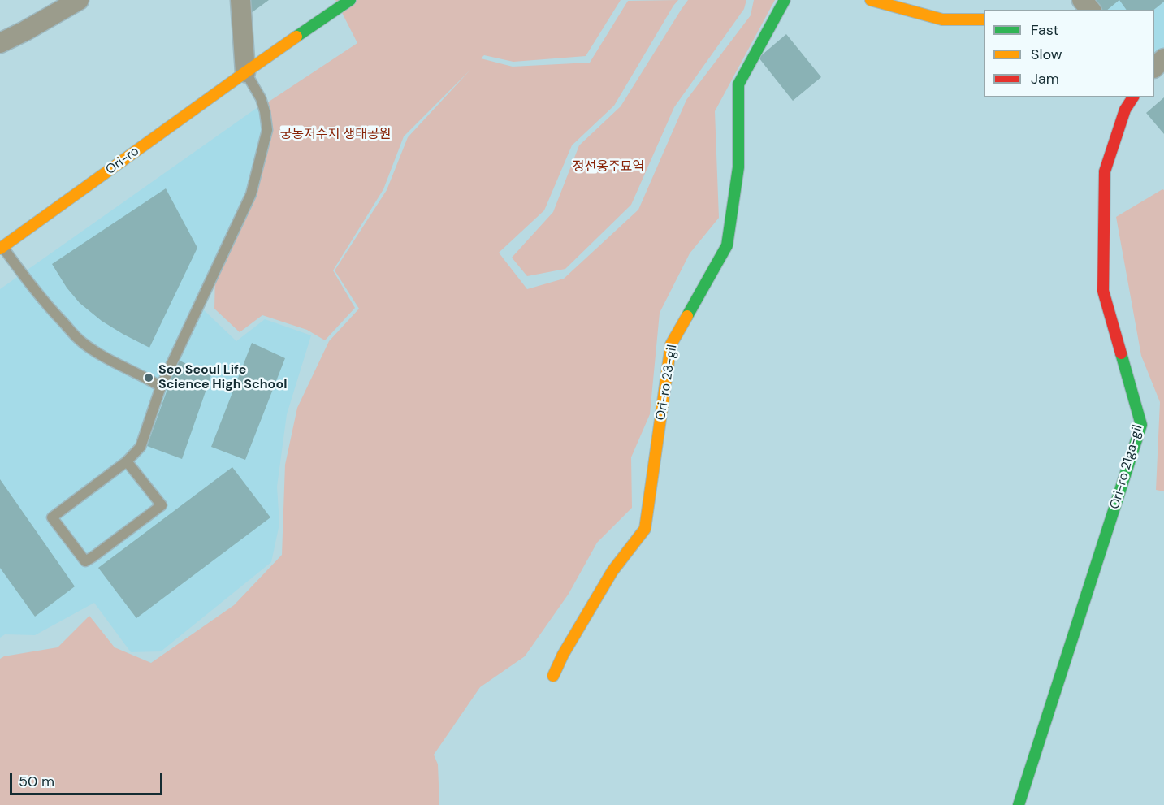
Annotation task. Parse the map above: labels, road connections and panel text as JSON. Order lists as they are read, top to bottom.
{
  "streets": {
    "street": ["Ori-ro", "Ori-ro 23-gil", "Ori-ro 21ga-gil"]
  },
  "parks": ["궁동저수지 생태공원", "정선옹주묘역"],
  "places": ["Seo Seoul Life Science High School"],
  "legend": ["Fast", "Slow", "Jam"],
  "scale_bar": "50 m"
}
